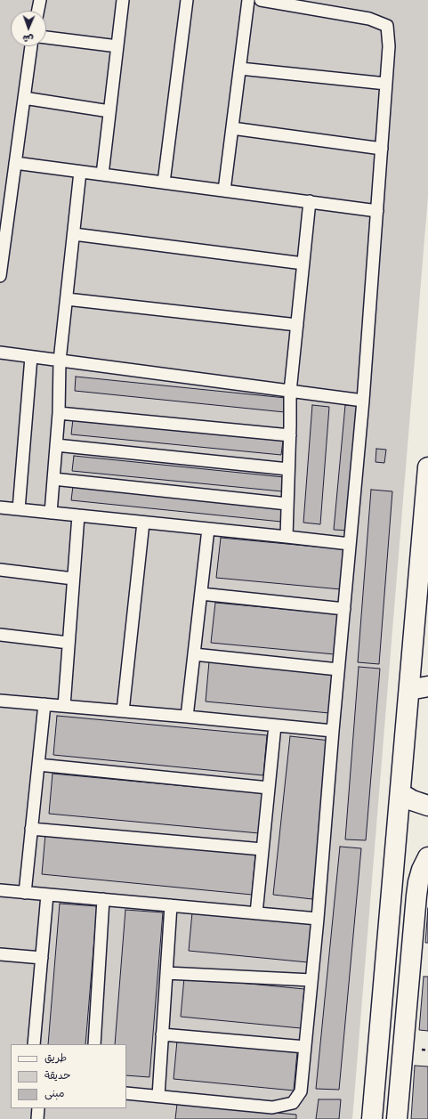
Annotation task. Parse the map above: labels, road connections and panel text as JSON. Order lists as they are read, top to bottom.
{
  "legend": ["طريق", "حديقة", "مبنى"],
  "north": "bottom"
}
